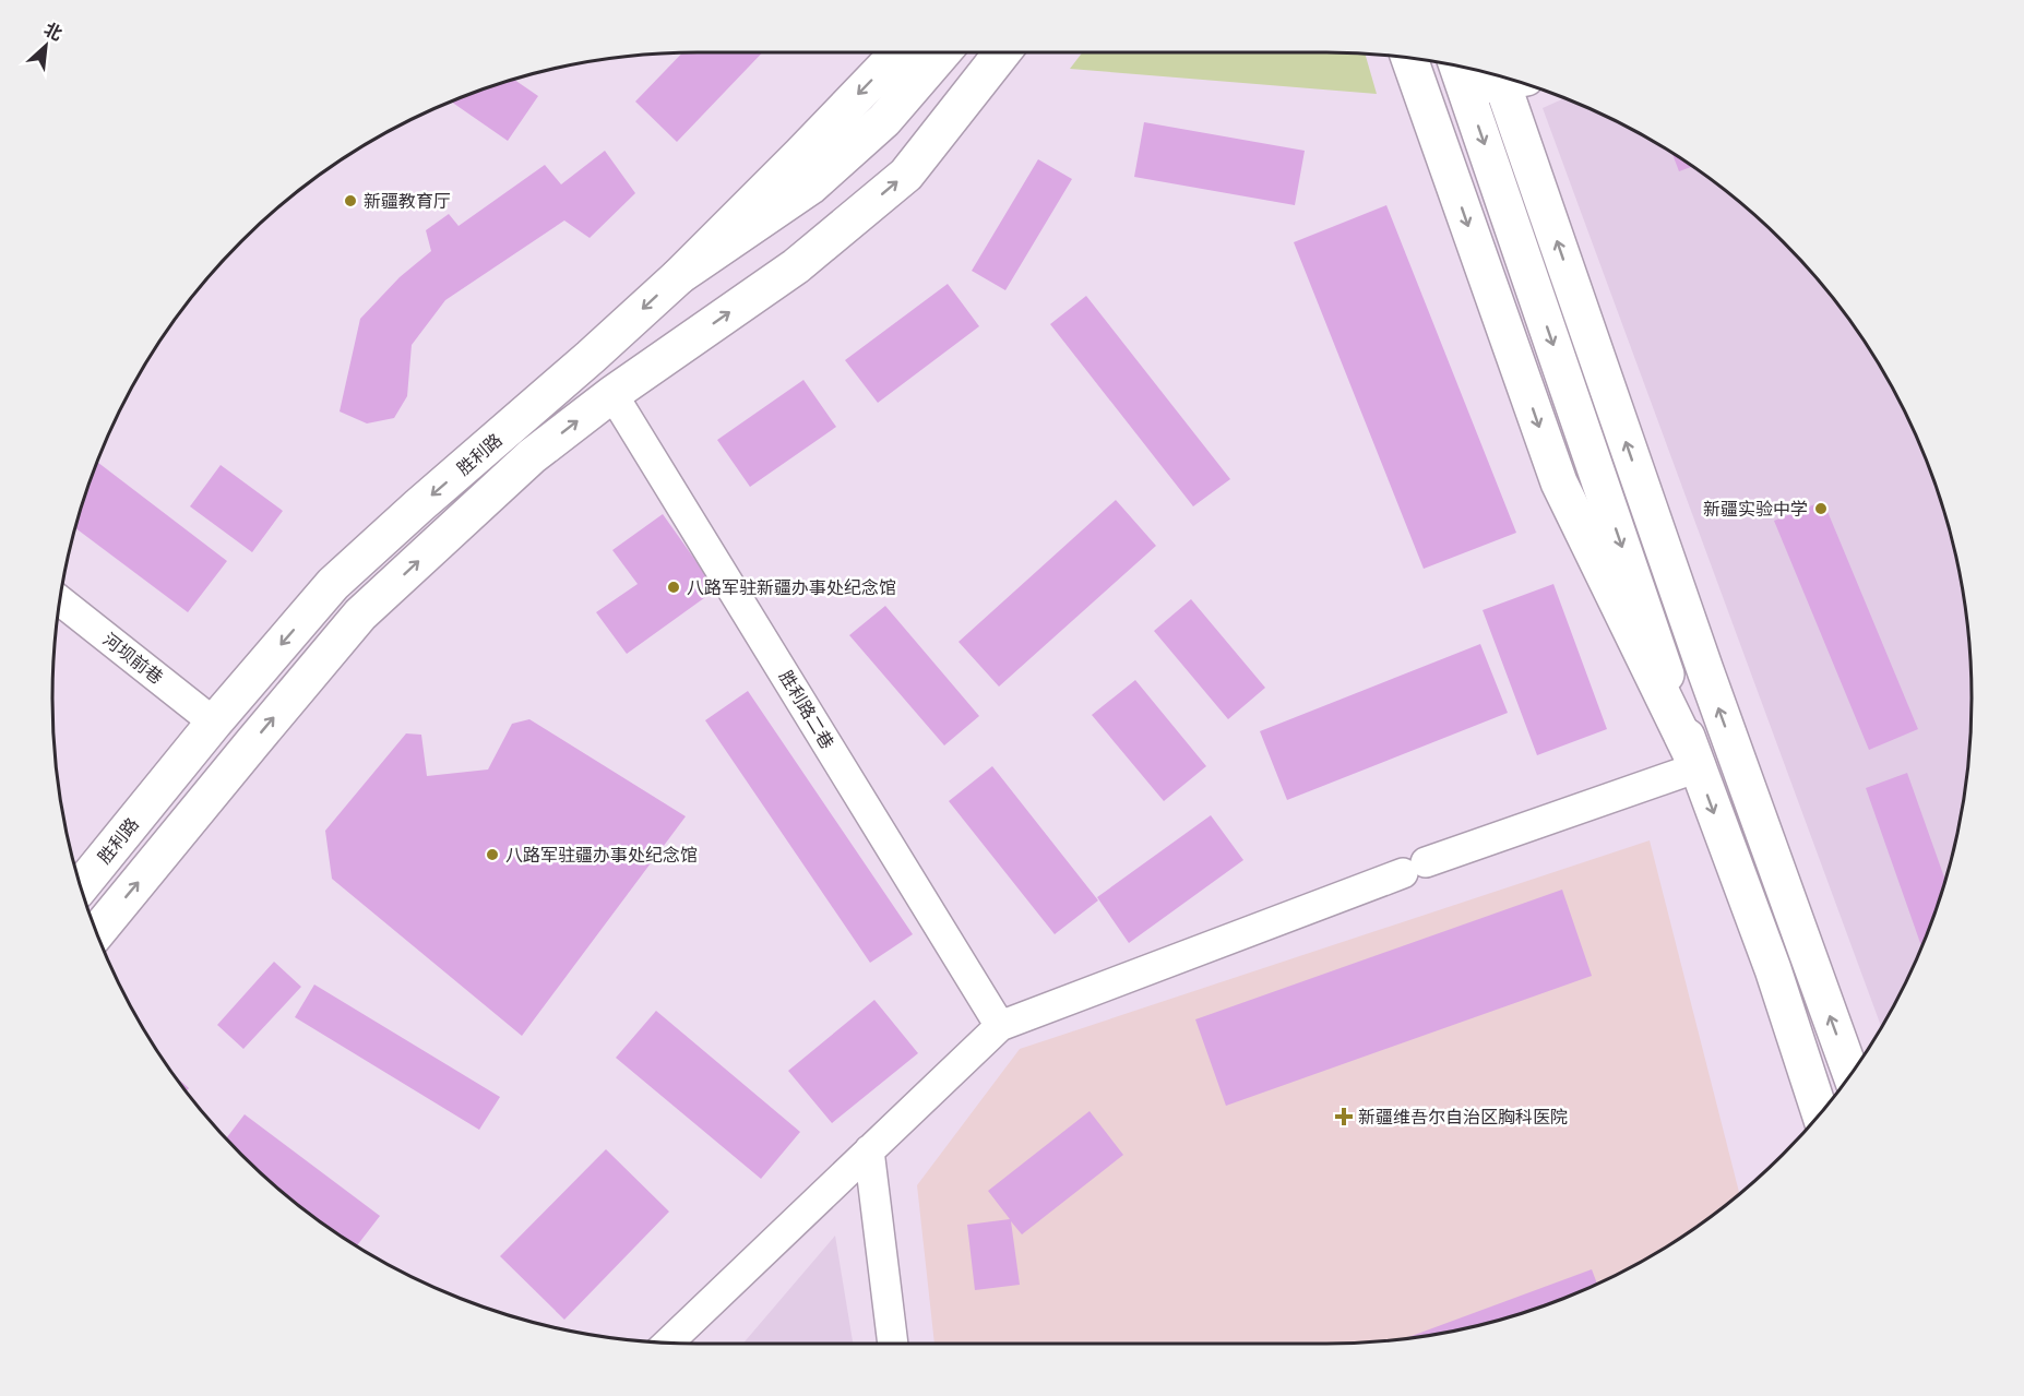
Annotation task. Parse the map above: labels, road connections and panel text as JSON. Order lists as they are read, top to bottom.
{
  "streets": {
    "main road": ["胜利路"],
    "street": ["河坝前巷", "胜利路二巷"]
  },
  "crossings": [
    ["胜利路", "河坝前巷"]
  ],
  "places": {
    "other": [
      "新疆教育厅",
      "新疆实验中学",
      "八路军驻新疆办事处纪念馆",
      "八路军驻疆办事处纪念馆"
    ],
    "health": ["新疆维吾尔自治区胸科医院"]
  },
  "north": "top right"
}
